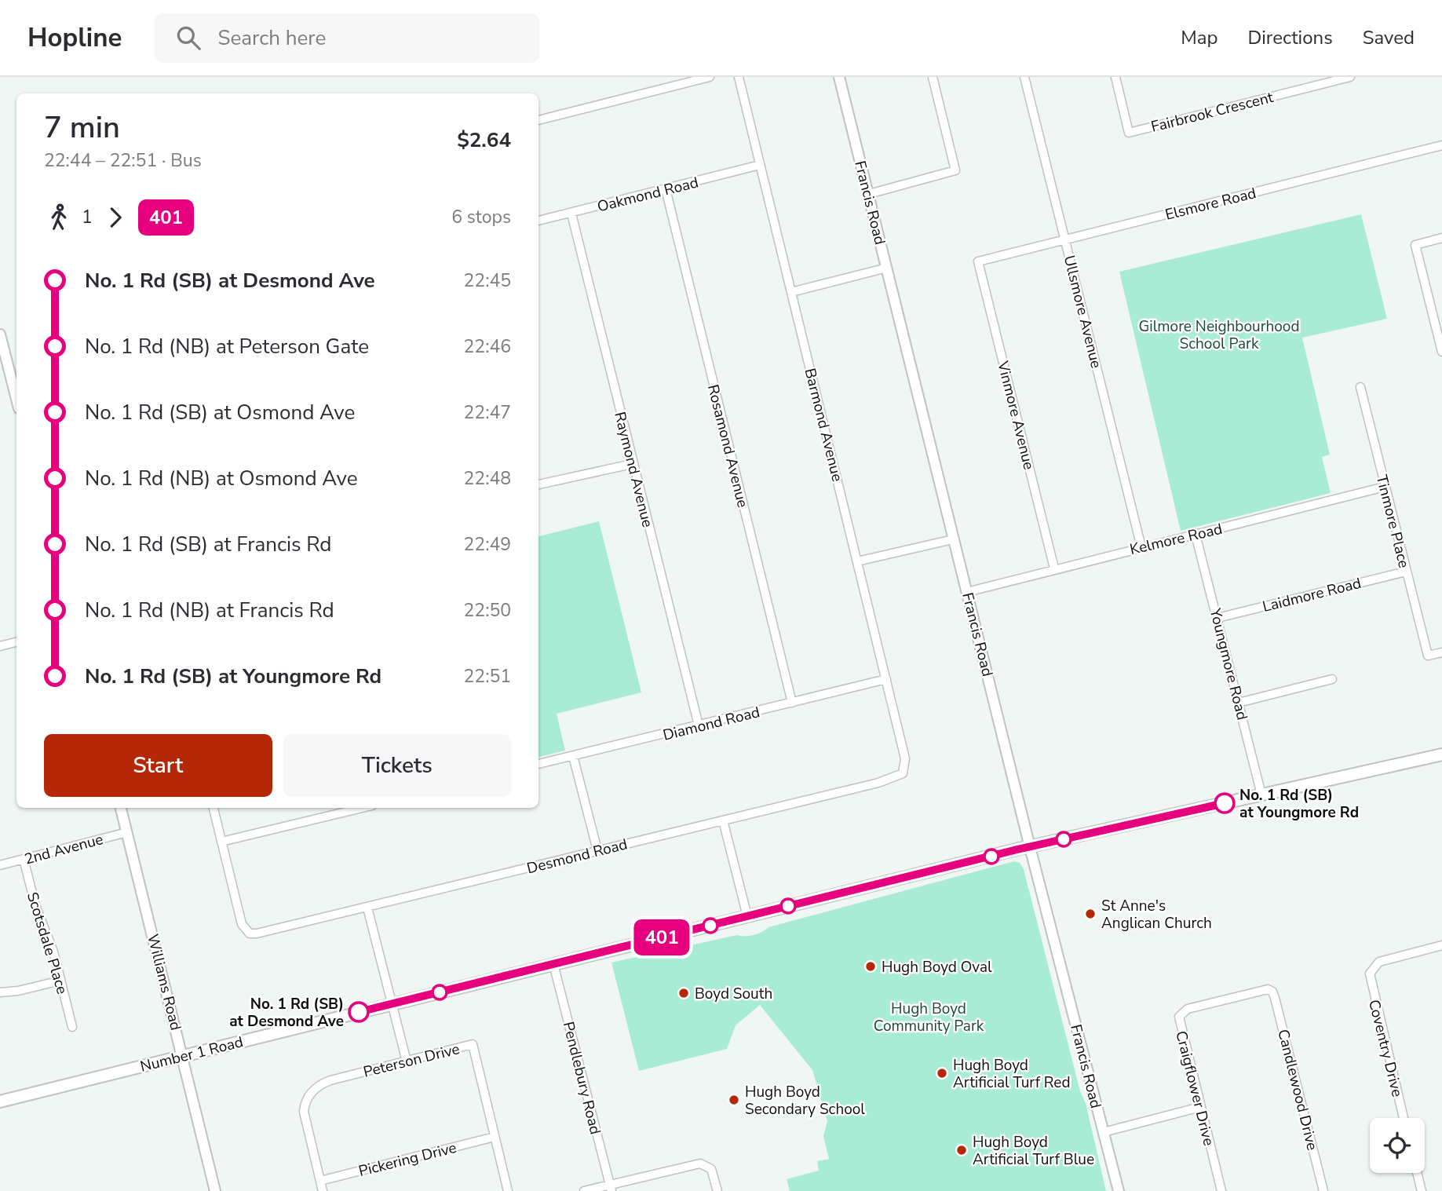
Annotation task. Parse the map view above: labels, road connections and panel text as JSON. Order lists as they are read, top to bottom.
{
  "streets": {
    "main road": ["Number 1 Road"],
    "street": [
      "Fairbrook Crescent",
      "Oakmond Road",
      "Francis Road",
      "Elsmore Road",
      "Ullsmore Avenue",
      "Vinmore Avenue",
      "Barmond Avenue",
      "Rosamond Avenue",
      "Raymond Avenue",
      "Tinmore Place",
      "Kelmore Road",
      "Laidmore Road",
      "Youngmore Road",
      "Diamond Road",
      "2nd Avenue",
      "Desmond Road",
      "Scotsdale Place",
      "Williams Road",
      "Coventry Drive",
      "Peterson Drive",
      "Pendlebury Road",
      "Craigflower Drive",
      "Candlewood Drive",
      "Pickering Drive"
    ]
  },
  "crossings": [
    ["Oakmond Road", "Barmond Avenue"],
    ["Oakmond Road", "Rosamond Avenue"],
    ["Oakmond Road", "Raymond Avenue"],
    ["Francis Road", "Kelmore Road"],
    ["Francis Road", "Number 1 Road"],
    ["Elsmore Road", "Ullsmore Avenue"],
    ["Elsmore Road", "Vinmore Avenue"],
    ["Ullsmore Avenue", "Kelmore Road"],
    ["Vinmore Avenue", "Kelmore Road"],
    ["Barmond Avenue", "Diamond Road"],
    ["Barmond Avenue", "Desmond Road"],
    ["Rosamond Avenue", "Diamond Road"],
    ["Raymond Avenue", "Diamond Road"],
    ["Tinmore Place", "Kelmore Road"],
    ["Tinmore Place", "Laidmore Road"],
    ["Kelmore Road", "Youngmore Road"],
    ["Laidmore Road", "Youngmore Road"],
    ["Youngmore Road", "Number 1 Road"],
    ["2nd Avenue", "Scotsdale Place"],
    ["2nd Avenue", "Williams Road"],
    ["Williams Road", "Number 1 Road"],
    ["Number 1 Road", "Pendlebury Road"],
    ["Peterson Drive", "Pickering Drive"],
    ["Craigflower Drive", "Candlewood Drive"]
  ],
  "parks": ["Gilmore Neighbourhood School Park", "Hugh Boyd Community Park"],
  "places": [
    "No. 1 Rd (SB) at Youngmore Rd",
    "St Anne's Anglican Church",
    "Hugh Boyd Oval",
    "Boyd South",
    "No. 1 Rd (SB) at Desmond Ave",
    "Hugh Boyd Artificial Turf Red",
    "Hugh Boyd Secondary School",
    "Hugh Boyd Artificial Turf Blue"
  ],
  "lines": ["bus line 401"],
  "page": {
    "header": "Hopline",
    "search": "Search here",
    "nav": ["Map", "Directions", "Saved"],
    "on_map": "401",
    "heading": ["7 min", "22:44 – 22:51 · Bus", "$2.64"],
    "legs": ["1", "401", "6 stops"],
    "list": [
      {
        "name": "No. 1 Rd (SB) at Desmond Ave",
        "value": "22:45"
      },
      {
        "name": "No. 1 Rd (NB) at Peterson Gate",
        "value": "22:46"
      },
      {
        "name": "No. 1 Rd (SB) at Osmond Ave",
        "value": "22:47"
      },
      {
        "name": "No. 1 Rd (NB) at Osmond Ave",
        "value": "22:48"
      },
      {
        "name": "No. 1 Rd (SB) at Francis Rd",
        "value": "22:49"
      },
      {
        "name": "No. 1 Rd (NB) at Francis Rd",
        "value": "22:50"
      },
      {
        "name": "No. 1 Rd (SB) at Youngmore Rd",
        "value": "22:51"
      }
    ],
    "buttons": ["Start", "Tickets"]
  }
}
